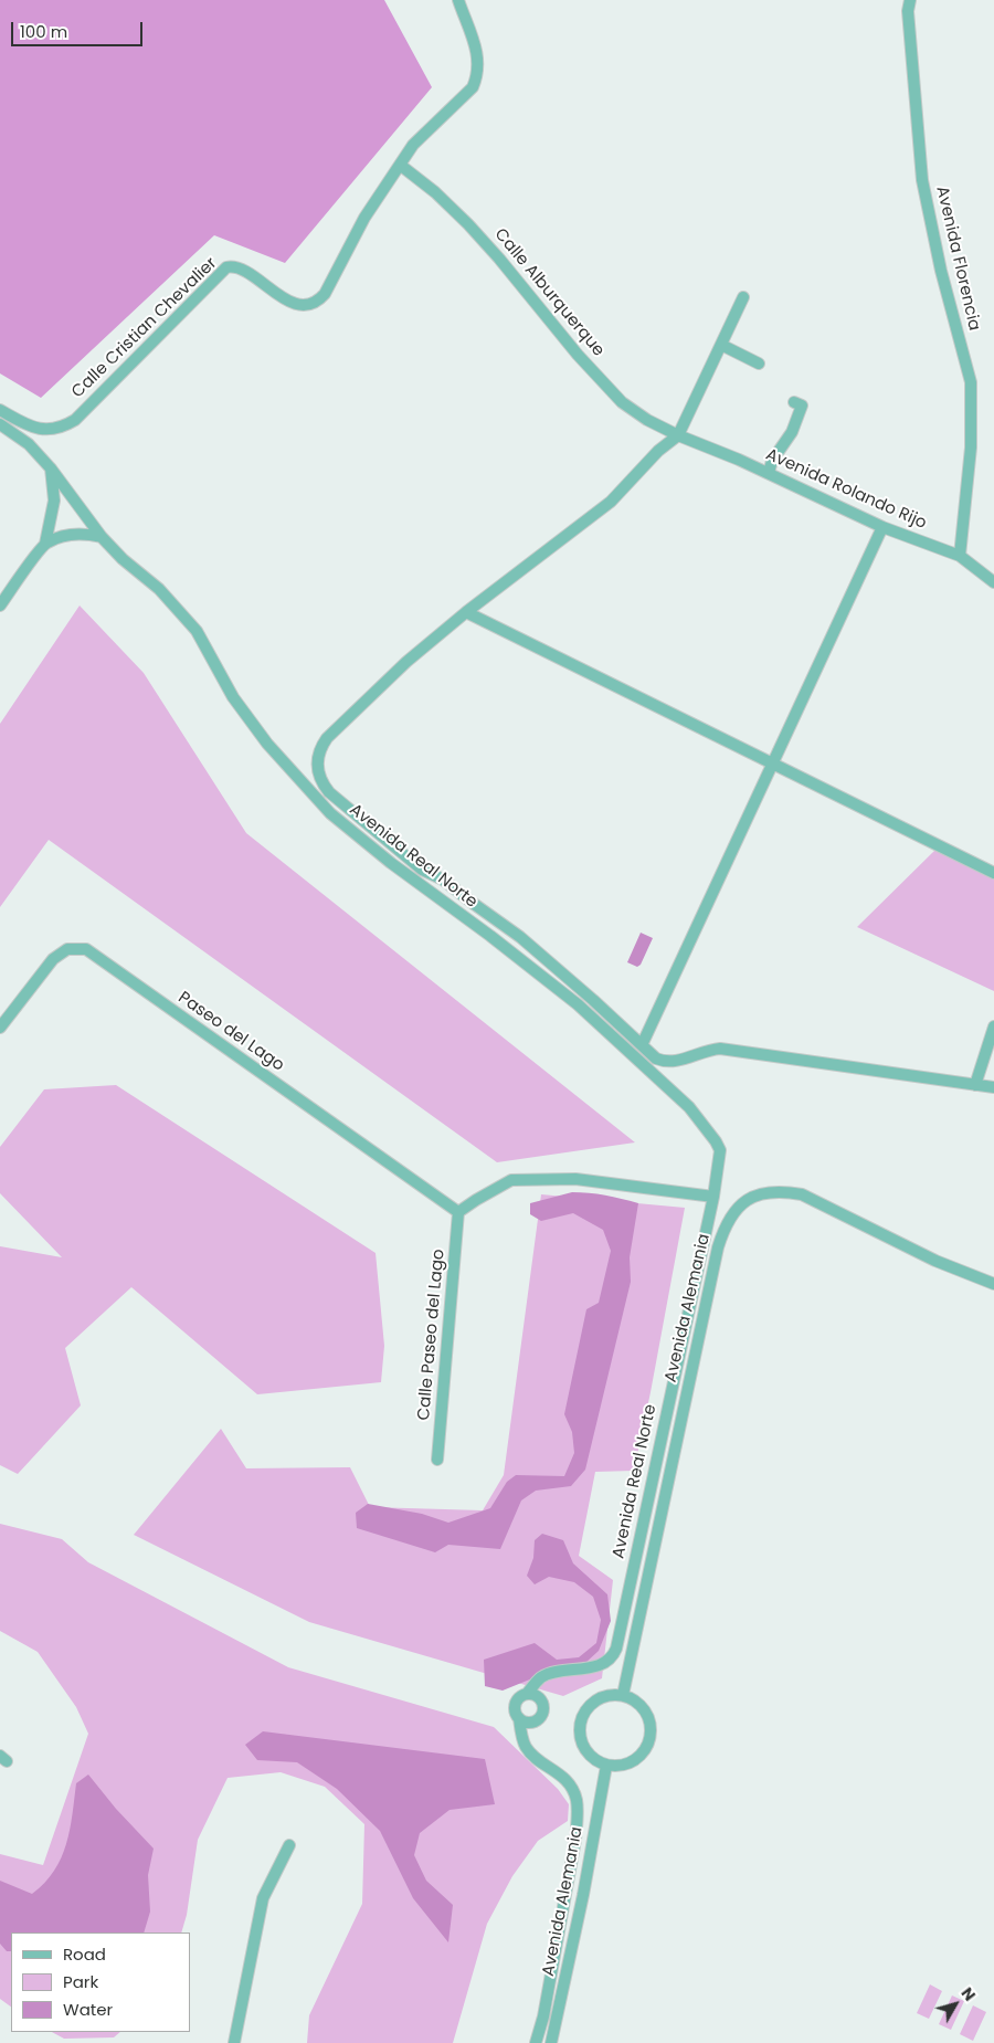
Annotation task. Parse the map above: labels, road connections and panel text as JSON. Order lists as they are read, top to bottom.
{
  "streets": {
    "street": [
      "Avenida Florencia",
      "Calle Alburquerque",
      "Calle Cristian Chevalier",
      "Avenida Rolando Rijo",
      "Avenida Real Norte",
      "Paseo del Lago",
      "Avenida Alemania",
      "Calle Paseo del Lago"
    ]
  },
  "crossings": [
    ["Avenida Florencia", "Avenida Rolando Rijo"],
    ["Calle Alburquerque", "Calle Cristian Chevalier"],
    ["Calle Alburquerque", "Avenida Rolando Rijo"],
    ["Paseo del Lago", "Calle Paseo del Lago"]
  ],
  "legend": ["Road", "Park", "Water"],
  "scale_bar": "100 m",
  "north": "top right"
}
